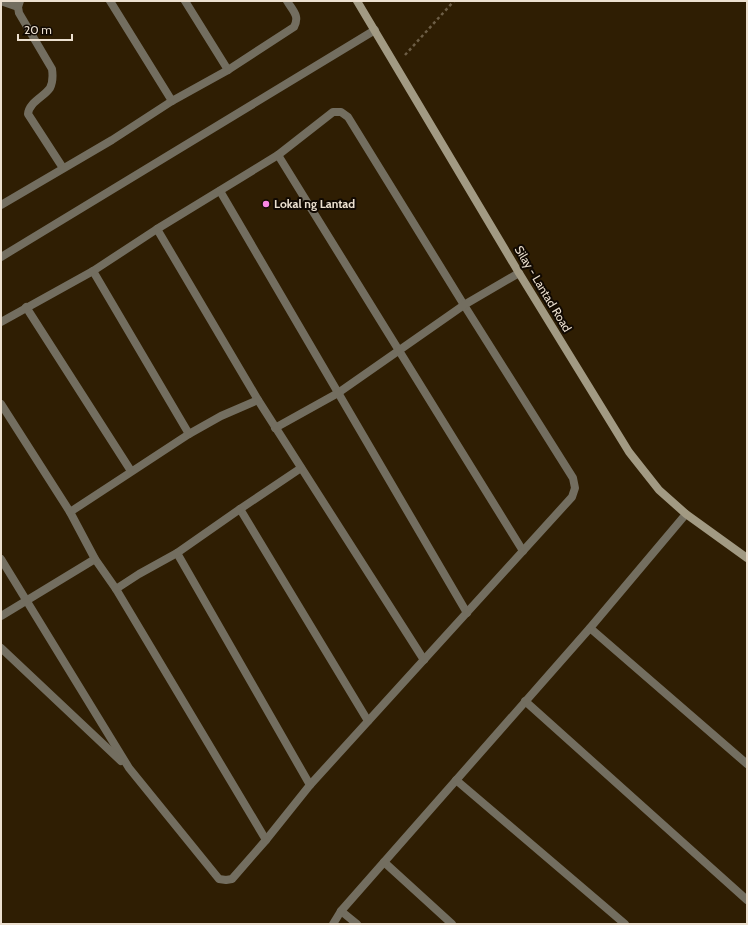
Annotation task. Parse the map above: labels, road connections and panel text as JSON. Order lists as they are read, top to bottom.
{
  "streets": {
    "street": ["Silay - Lantad Road"]
  },
  "places": ["Lokal ng Lantad"],
  "scale_bar": "20 m"
}
